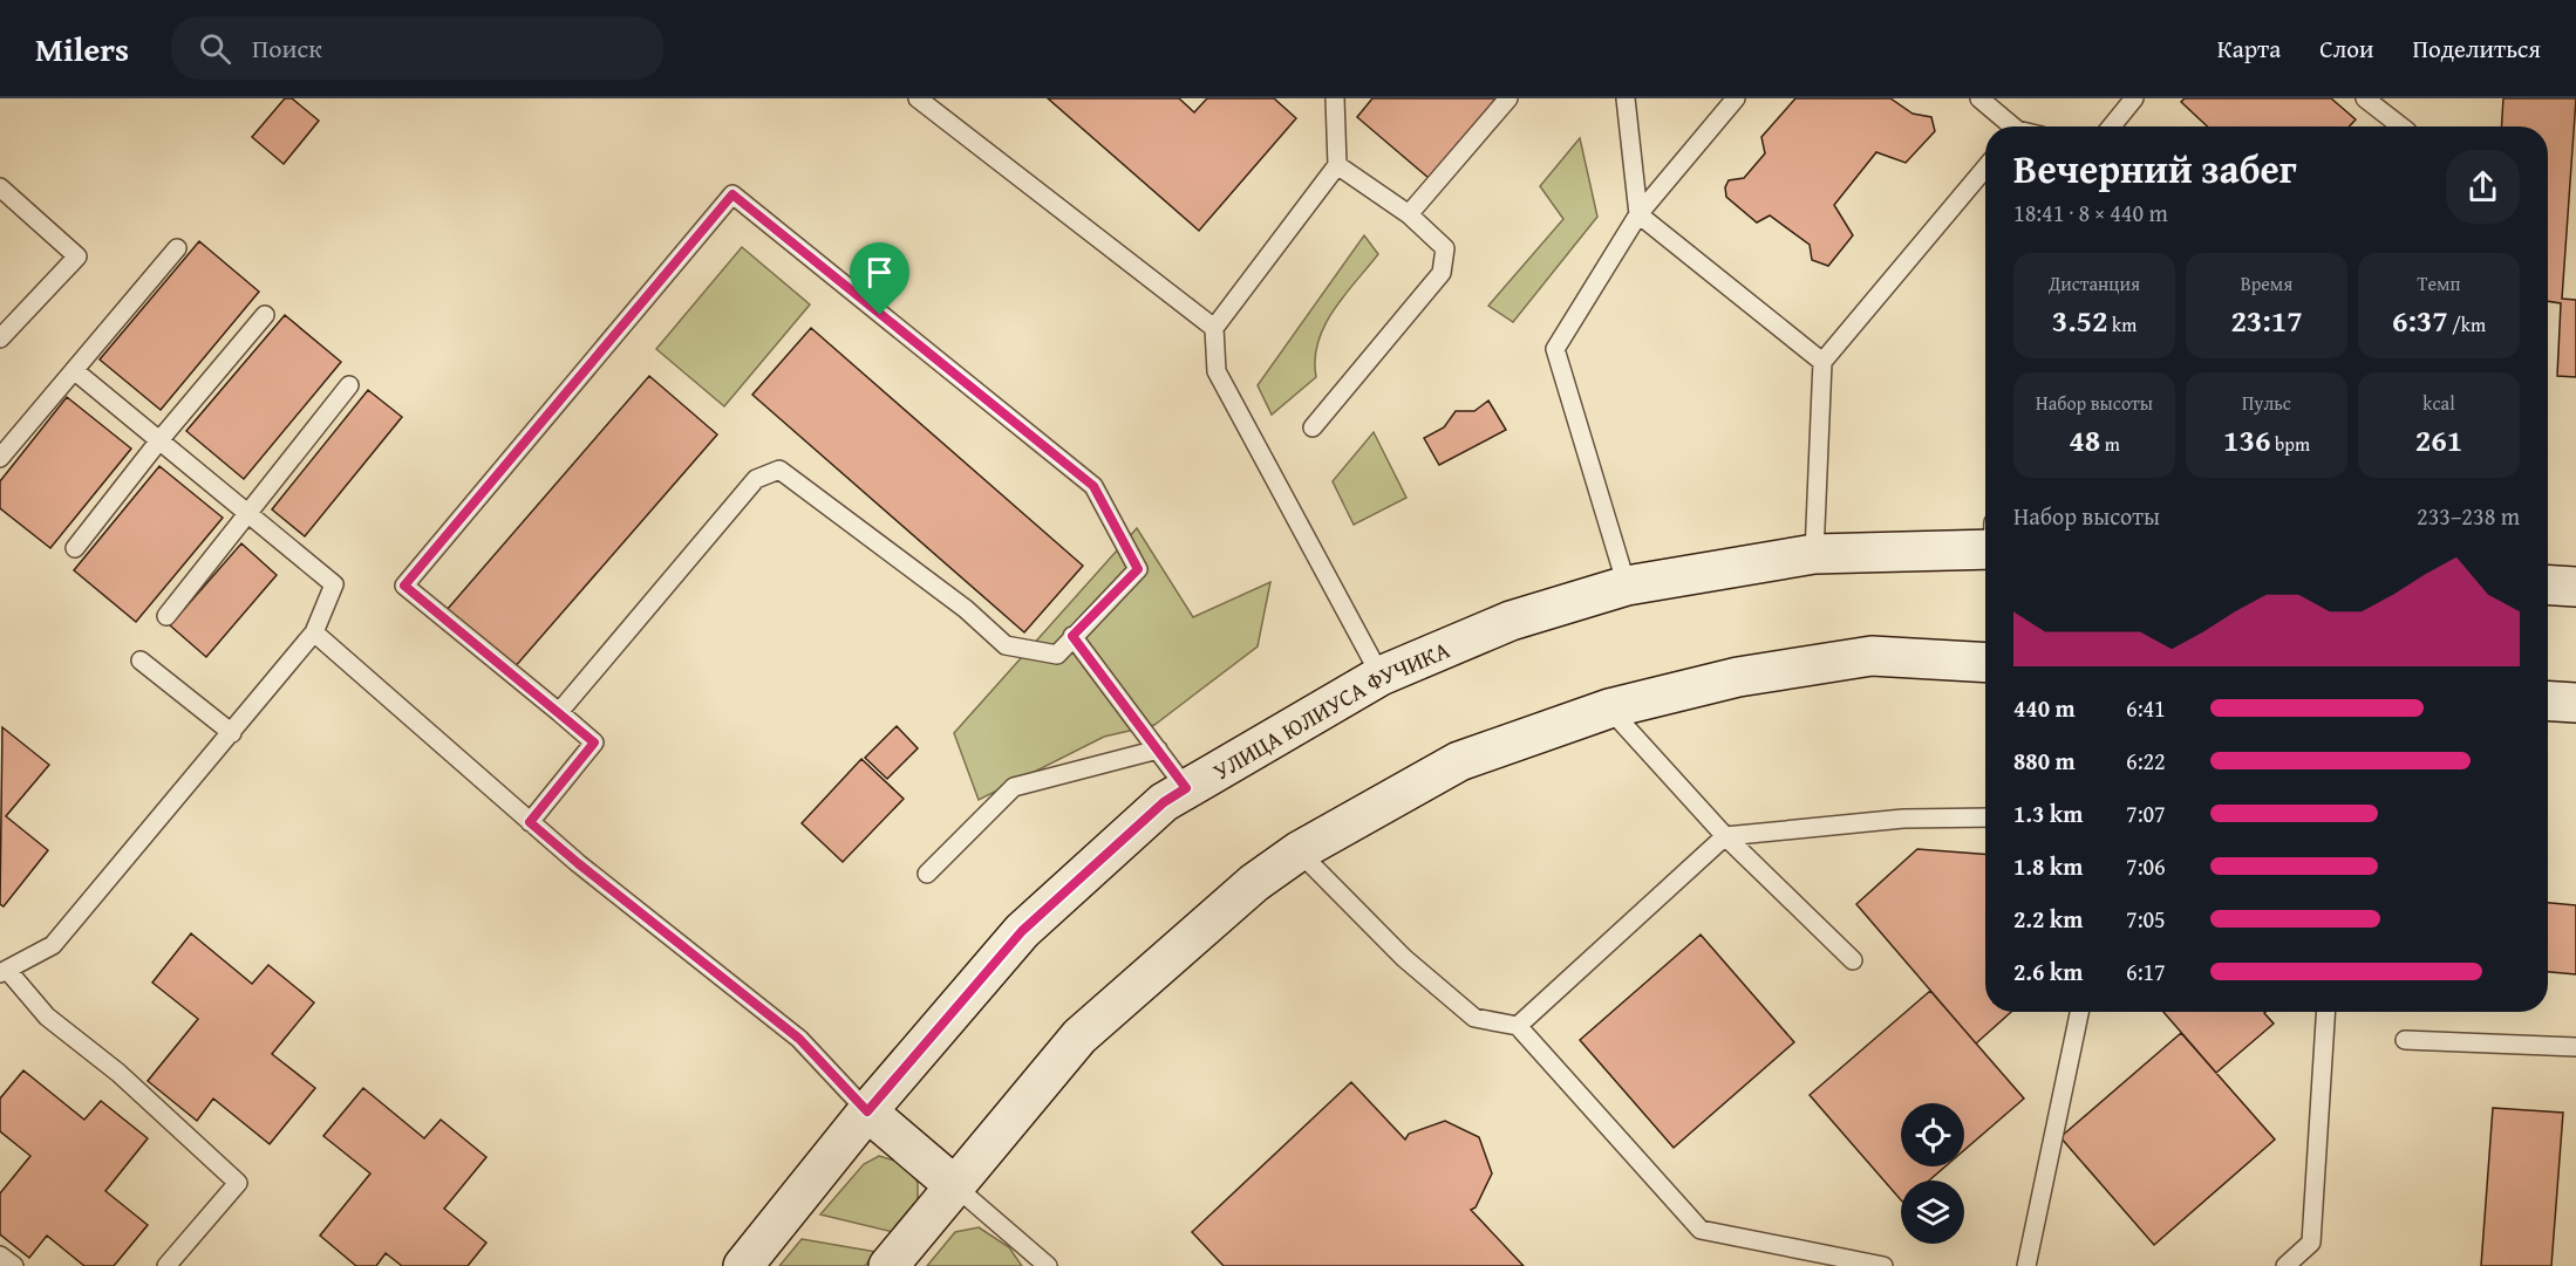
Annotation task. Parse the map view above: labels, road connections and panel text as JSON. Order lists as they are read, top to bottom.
{
  "streets": {
    "main road": ["УЛИЦА ЮЛИУСА ФУЧИКА"]
  },
  "page": {
    "header": "Milers",
    "search": "Поиск",
    "nav": ["Карта", "Слои", "Поделиться"],
    "heading": ["Вечерний забег", "18:41 · 8 × 440 m"],
    "stats": [
      ["Дистанция", "3.52 km"],
      ["Время", "23:17"],
      ["Темп", "6:37 /km"],
      ["Набор высоты", "48 m"],
      ["Пульс", "136 bpm"],
      ["kcal", "261"]
    ],
    "chart": ["Набор высоты", "233–238 m"],
    "list": [
      {
        "name": "440 m",
        "note": "6:41"
      },
      {
        "name": "880 m",
        "note": "6:22"
      },
      {
        "name": "1.3 km",
        "note": "7:07"
      },
      {
        "name": "1.8 km",
        "note": "7:06"
      },
      {
        "name": "2.2 km",
        "note": "7:05"
      },
      {
        "name": "2.6 km",
        "note": "6:17"
      }
    ]
  }
}
